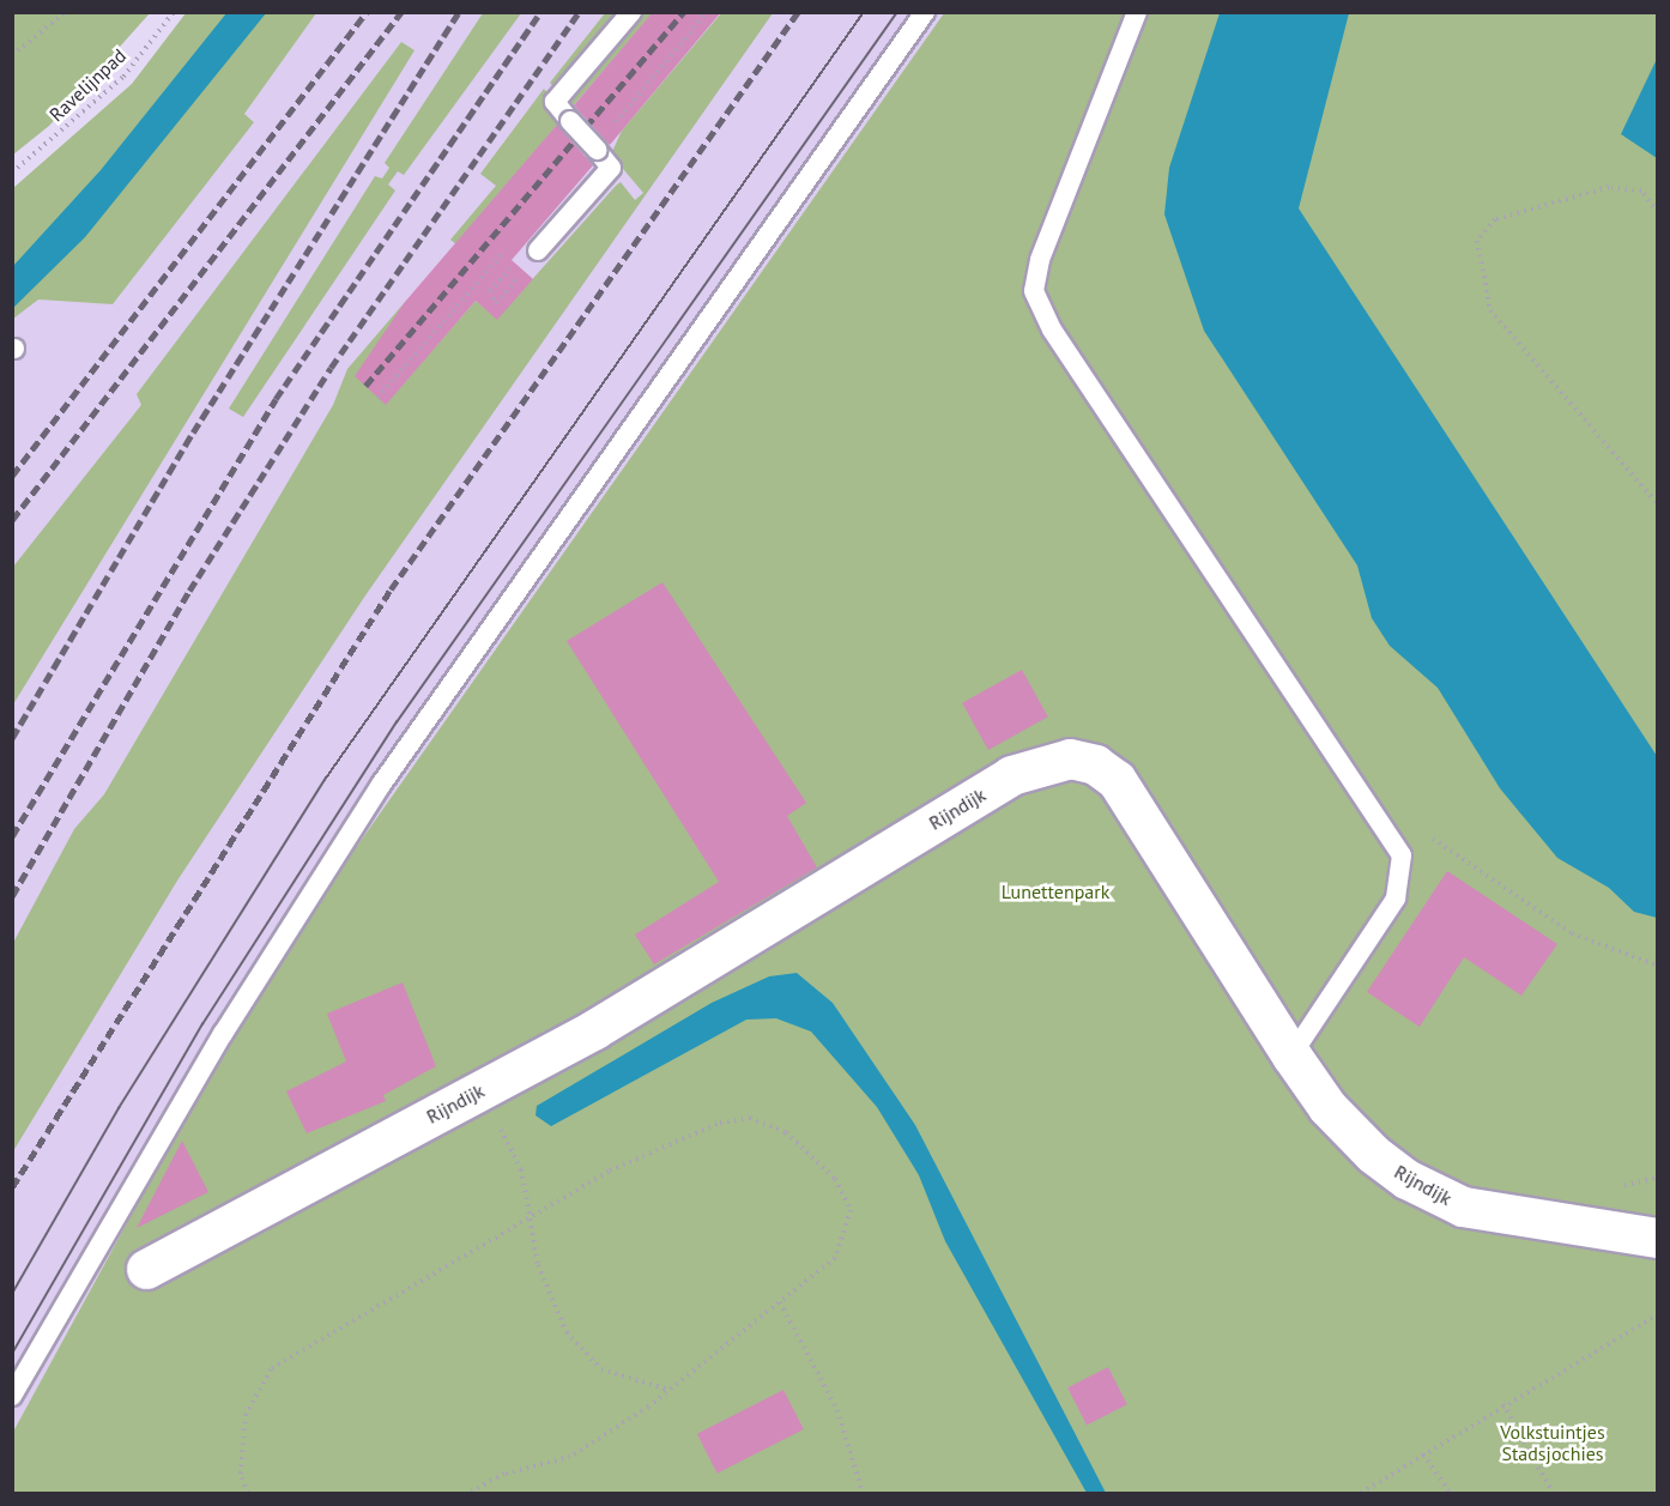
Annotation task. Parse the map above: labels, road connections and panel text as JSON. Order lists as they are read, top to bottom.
{
  "streets": {
    "street": ["Rijndijk"],
    "path": ["Ravelijnpad"]
  },
  "parks": ["Lunettenpark", "Volkstuintjes Stadsjochies"]
}
